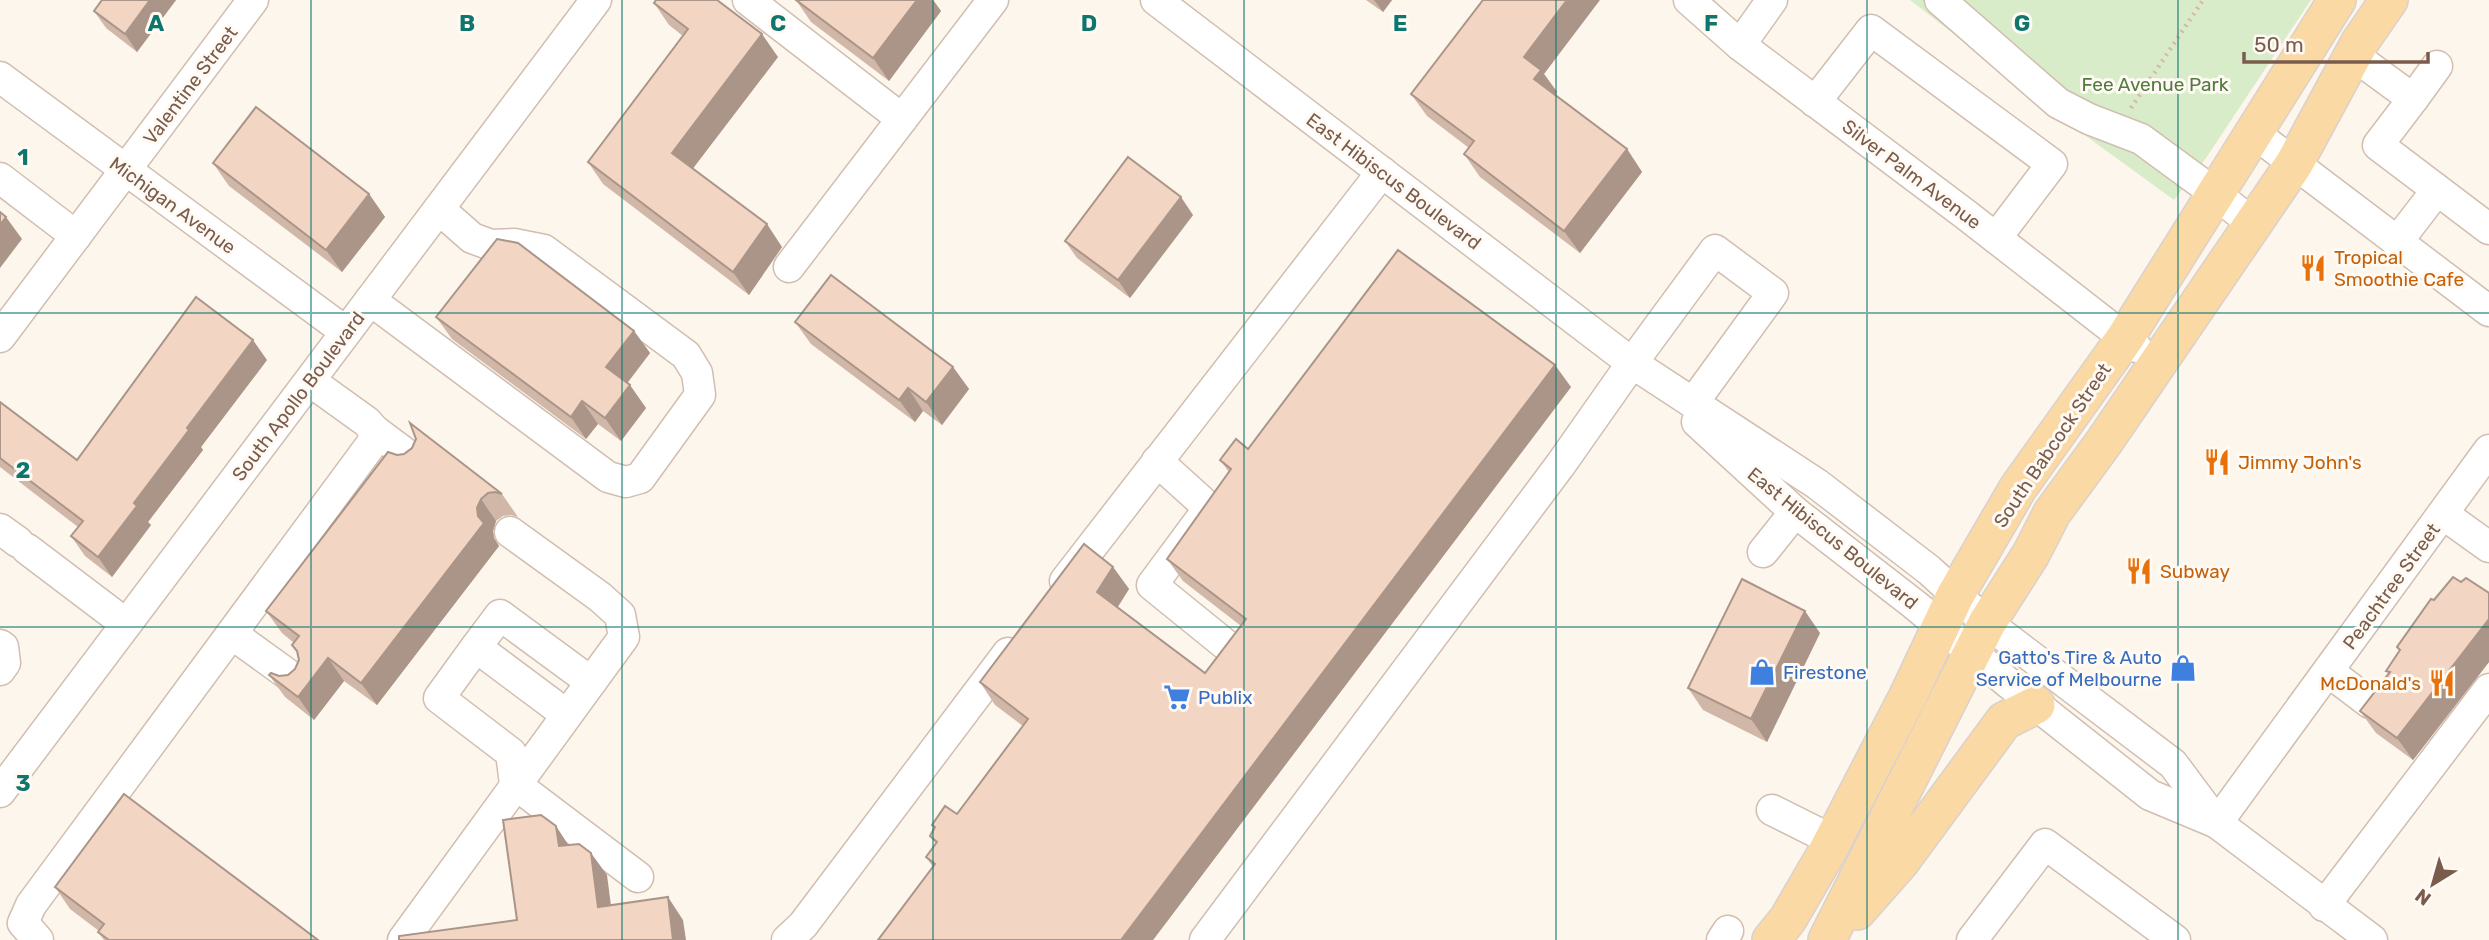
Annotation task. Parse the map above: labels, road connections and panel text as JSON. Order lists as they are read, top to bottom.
{
  "streets": {
    "main road": ["South Babcock Street"],
    "street": [
      "Valentine Street",
      "Silver Palm Avenue",
      "East Hibiscus Boulevard",
      "Michigan Avenue",
      "South Apollo Boulevard",
      "Peachtree Street"
    ]
  },
  "crossings": [
    ["Valentine Street", "Michigan Avenue"],
    ["Silver Palm Avenue", "South Babcock Street"],
    ["East Hibiscus Boulevard", "South Babcock Street"],
    ["Michigan Avenue", "South Apollo Boulevard"]
  ],
  "parks": ["Fee Avenue Park"],
  "places": {
    "restaurant": [
      "Tropical Smoothie Cafe",
      "Jimmy John's",
      "Subway",
      "McDonald's"
    ],
    "shop": ["Gatto's Tire & Auto Service of Melbourne", "Firestone"],
    "supermarket": ["Publix"]
  },
  "scale_bar": "50 m",
  "north": "bottom left",
  "grid": {
    "columns": [
      "A",
      "B",
      "C",
      "D",
      "E",
      "F",
      "G"
    ],
    "rows": ["1", "2", "3"]
  }
}
